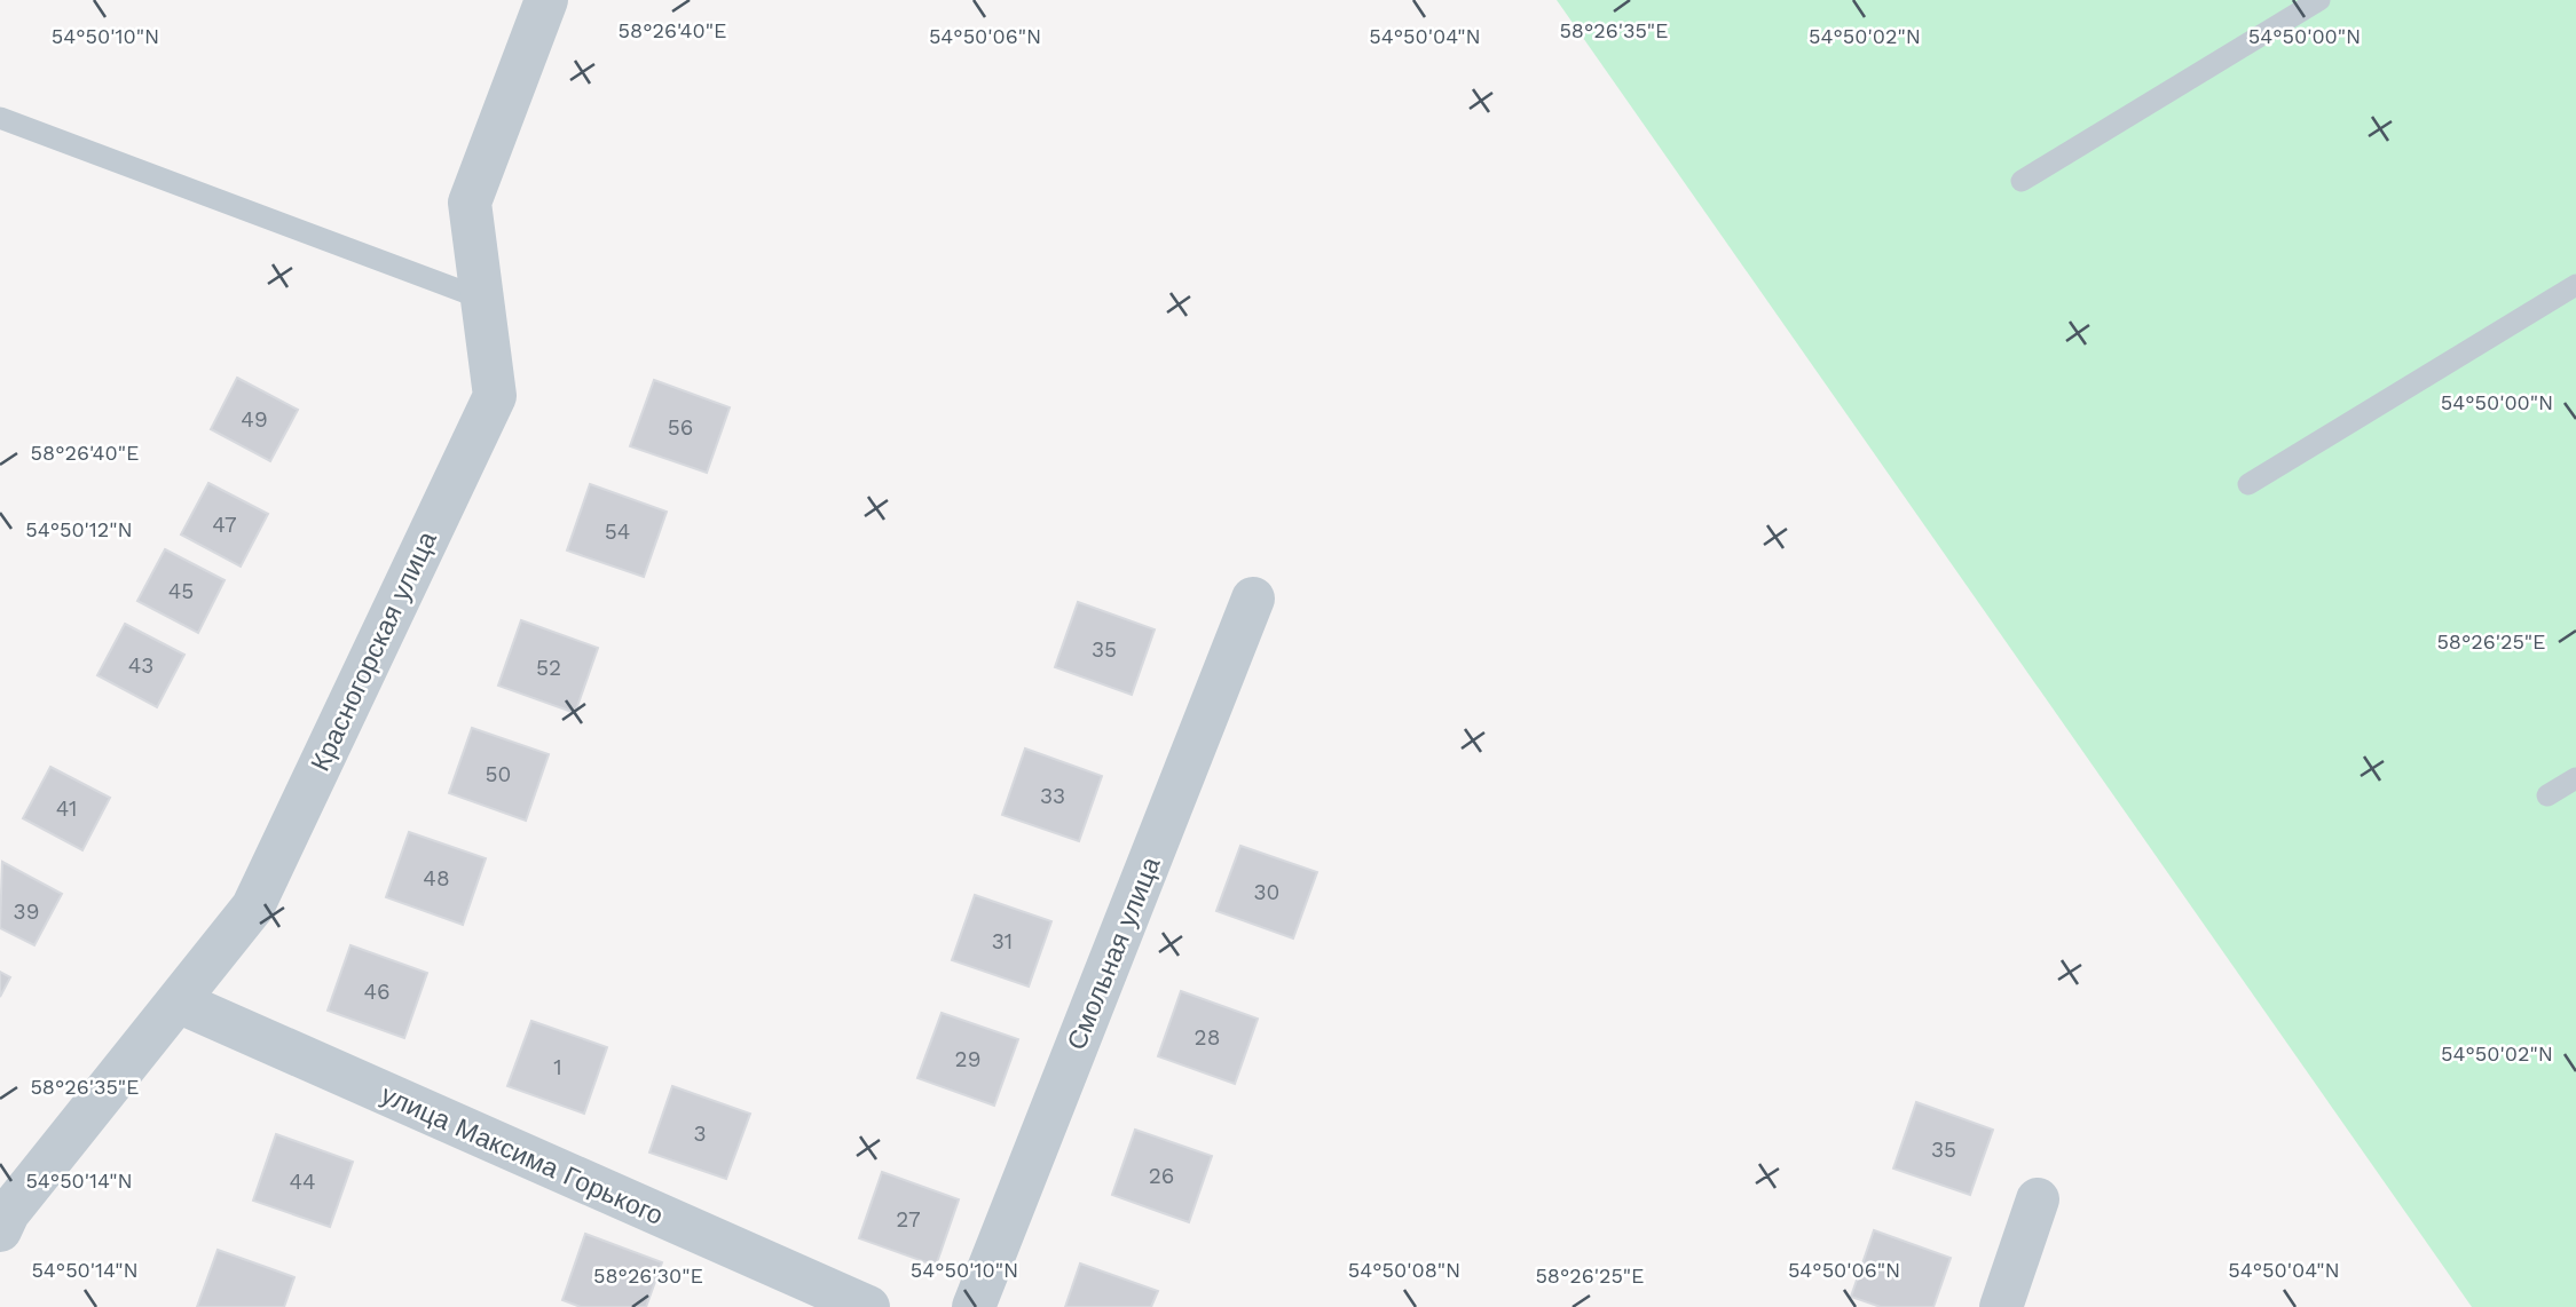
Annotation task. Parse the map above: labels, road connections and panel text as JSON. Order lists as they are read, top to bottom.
{
  "streets": {
    "street": ["Красногорская улица", "Смольная улица", "улица Максима Горького"]
  },
  "crossings": [
    ["Красногорская улица", "улица Максима Горького"]
  ],
  "house_numbers": [
    "49",
    "56",
    "47",
    "54",
    "45",
    "35",
    "43",
    "52",
    "50",
    "33",
    "41",
    "48",
    "30",
    "39",
    "31",
    "46",
    "28",
    "29",
    "1",
    "3",
    "35",
    "26",
    "44",
    "27"
  ],
  "coordinates": [
    "58°26'40\"E",
    "58°26'35\"E",
    "54°50'10\"N",
    "54°50'06\"N",
    "54°50'04\"N",
    "54°50'02\"N",
    "54°50'00\"N",
    "54°50'12\"N",
    "58°26'25\"E",
    "54°50'14\"N",
    "54°50'08\"N",
    "58°26'30\"E"
  ]
}
